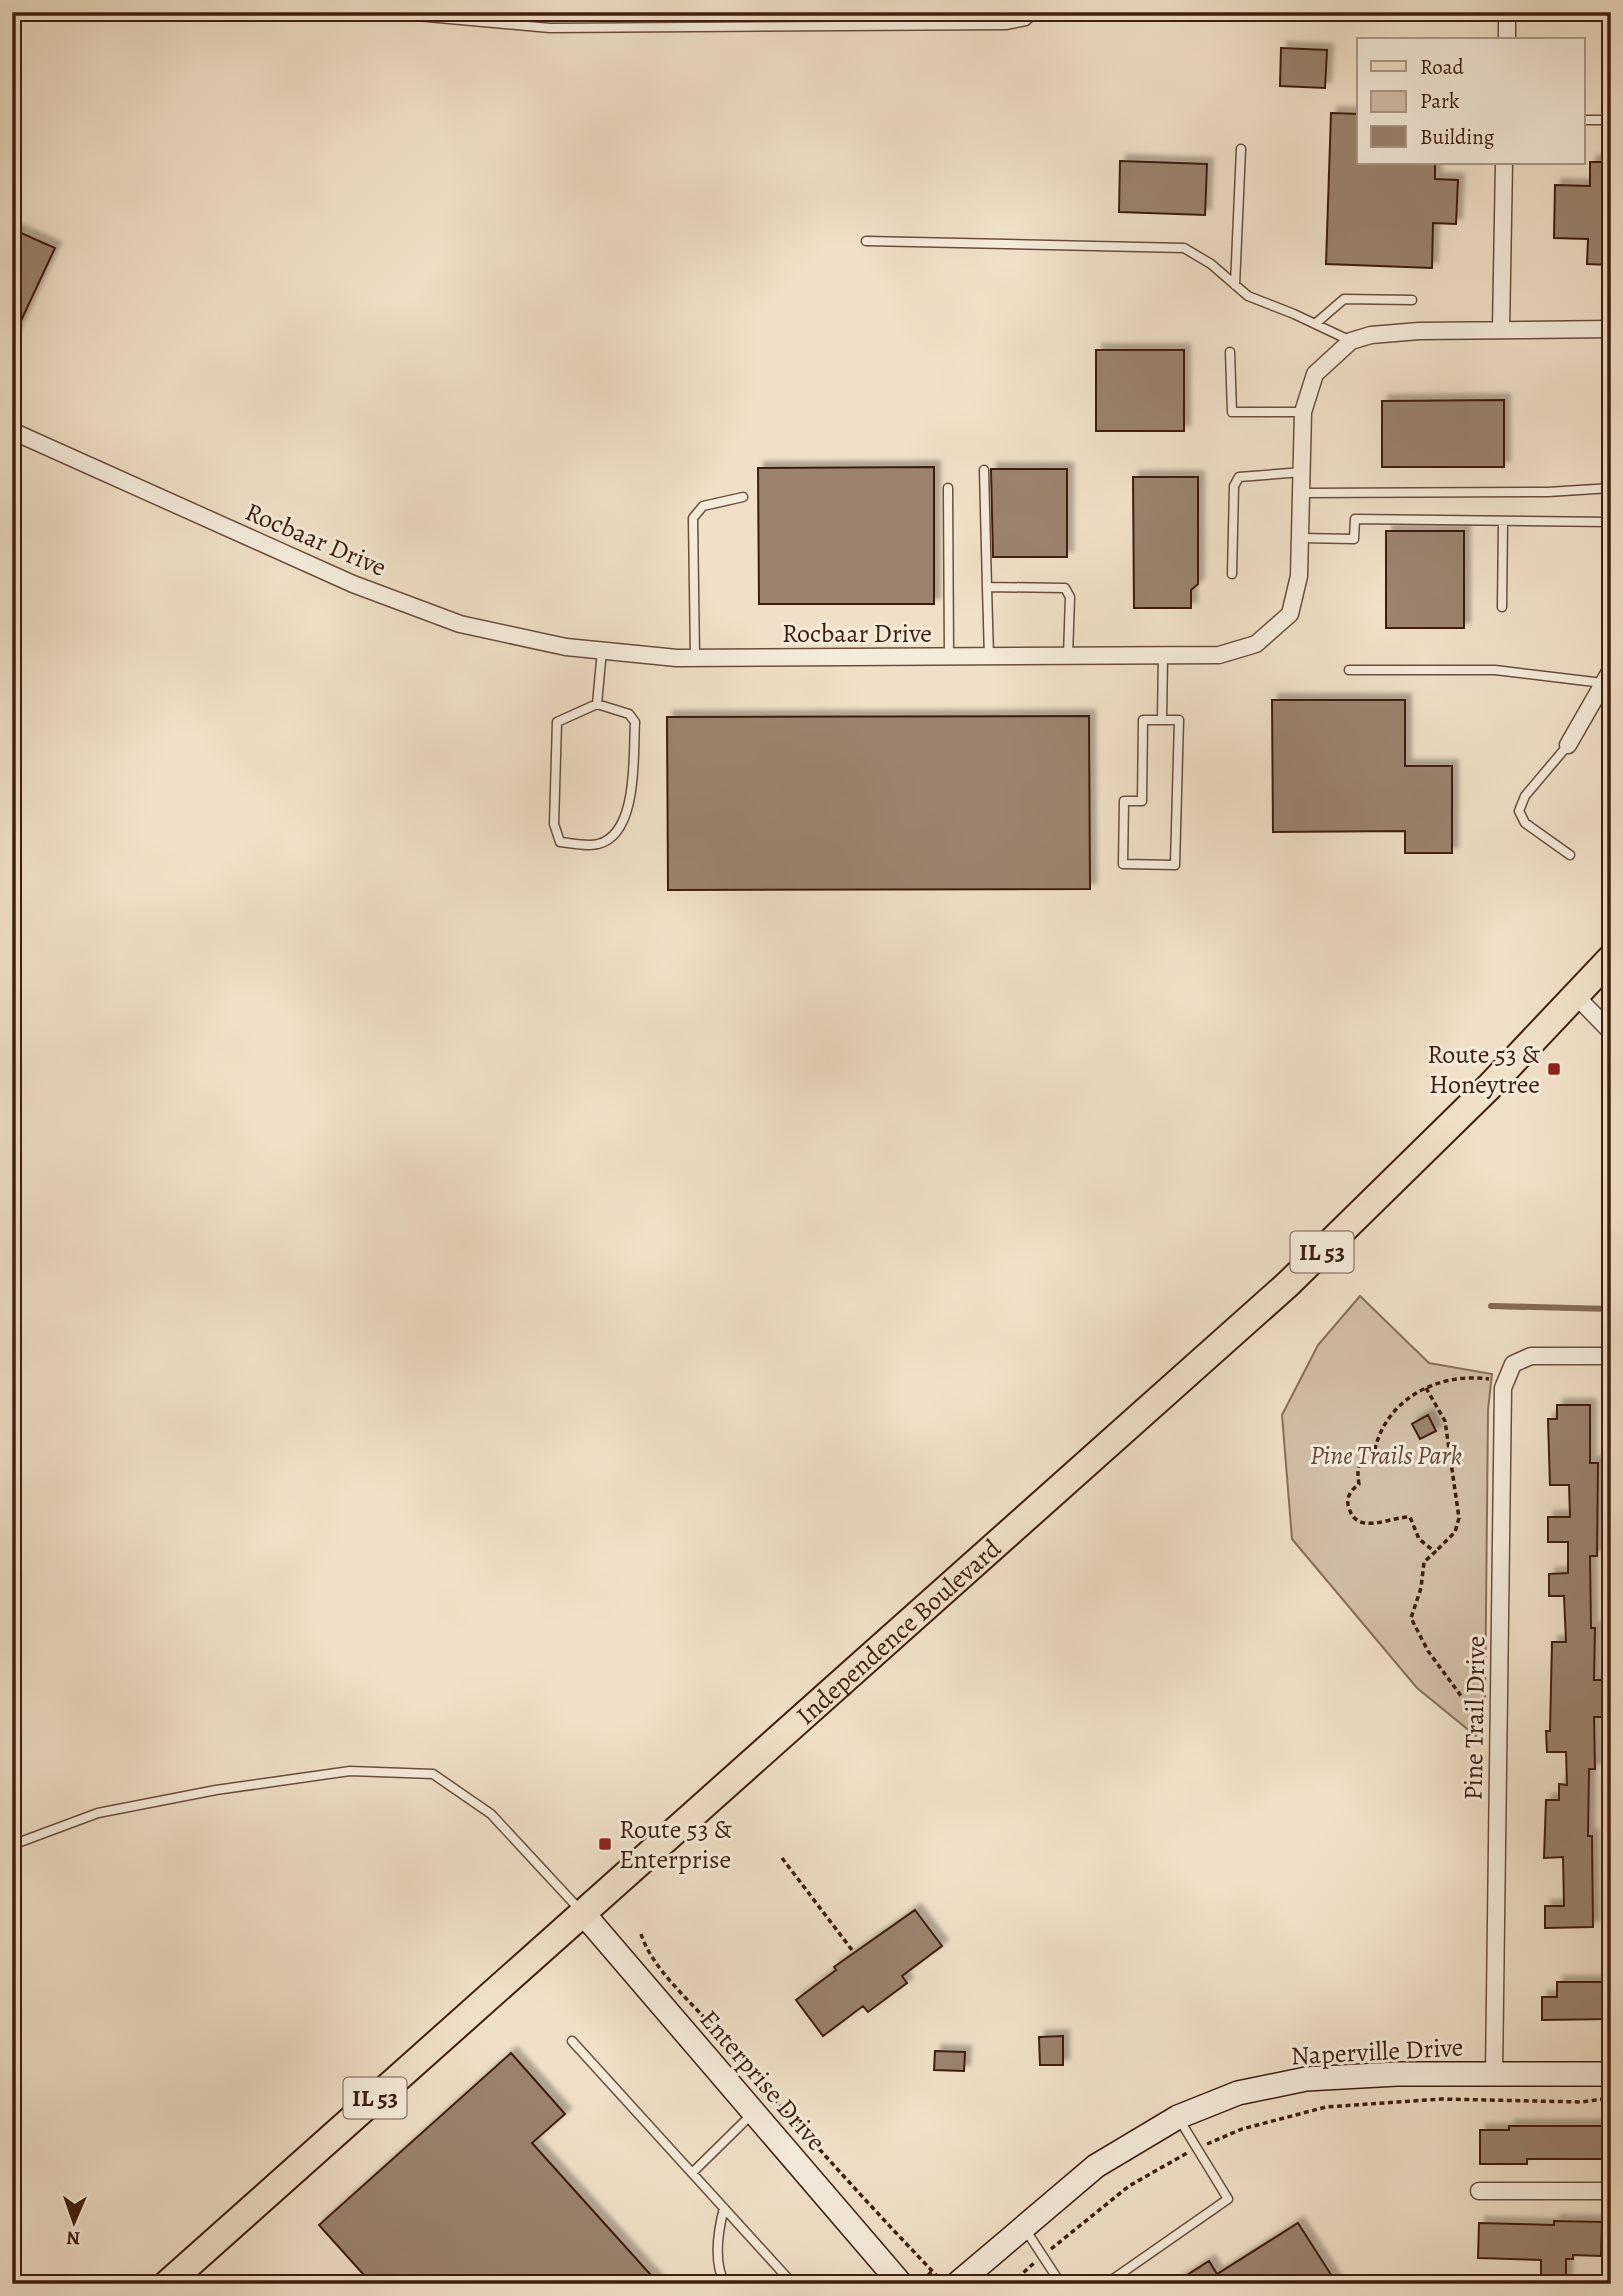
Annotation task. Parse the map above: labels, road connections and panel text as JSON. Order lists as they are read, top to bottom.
{
  "streets": {
    "main road": ["IL 53", "Independence Boulevard"],
    "street": [
      "Rocbaar Drive",
      "Pine Trail Drive",
      "Naperville Drive",
      "Enterprise Drive"
    ]
  },
  "crossings": [
    ["Independence Boulevard", "Enterprise Drive"],
    ["Pine Trail Drive", "Naperville Drive"]
  ],
  "parks": ["Pine Trails Park"],
  "places": {
    "transit": ["Route 53 & Honeytree", "Route 53 & Enterprise"]
  },
  "legend": ["Road", "Park", "Building"],
  "north": "bottom"
}
